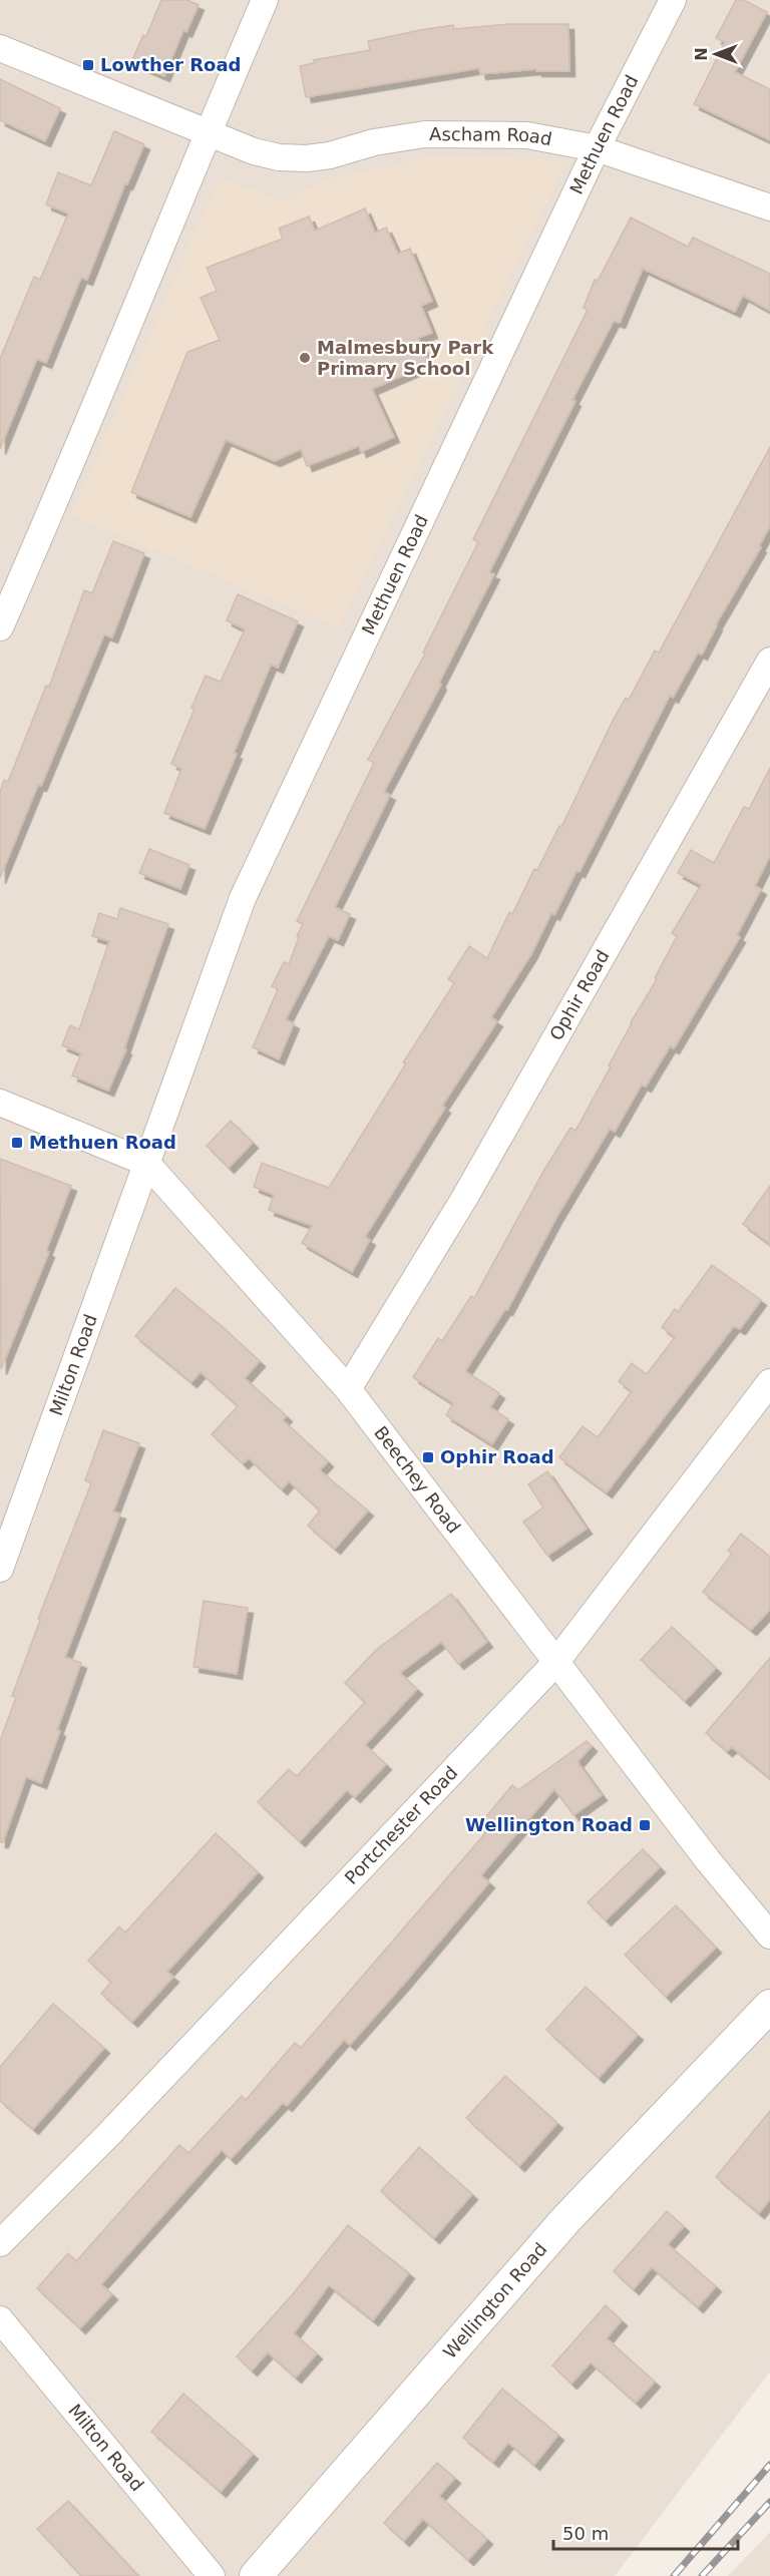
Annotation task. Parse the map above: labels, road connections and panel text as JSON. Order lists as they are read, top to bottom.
{
  "streets": {
    "street": [
      "Methuen Road",
      "Ascham Road",
      "Ophir Road",
      "Milton Road",
      "Beechey Road",
      "Portchester Road",
      "Wellington Road"
    ]
  },
  "crossings": [
    ["Methuen Road", "Ascham Road"],
    ["Methuen Road", "Milton Road"],
    ["Methuen Road", "Beechey Road"],
    ["Ophir Road", "Beechey Road"],
    ["Milton Road", "Beechey Road"],
    ["Beechey Road", "Portchester Road"]
  ],
  "places": {
    "transit": [
      "Lowther Road",
      "Methuen Road",
      "Ophir Road",
      "Wellington Road"
    ],
    "other": ["Malmesbury Park Primary School"]
  },
  "scale_bar": "50 m",
  "north": "left"
}
